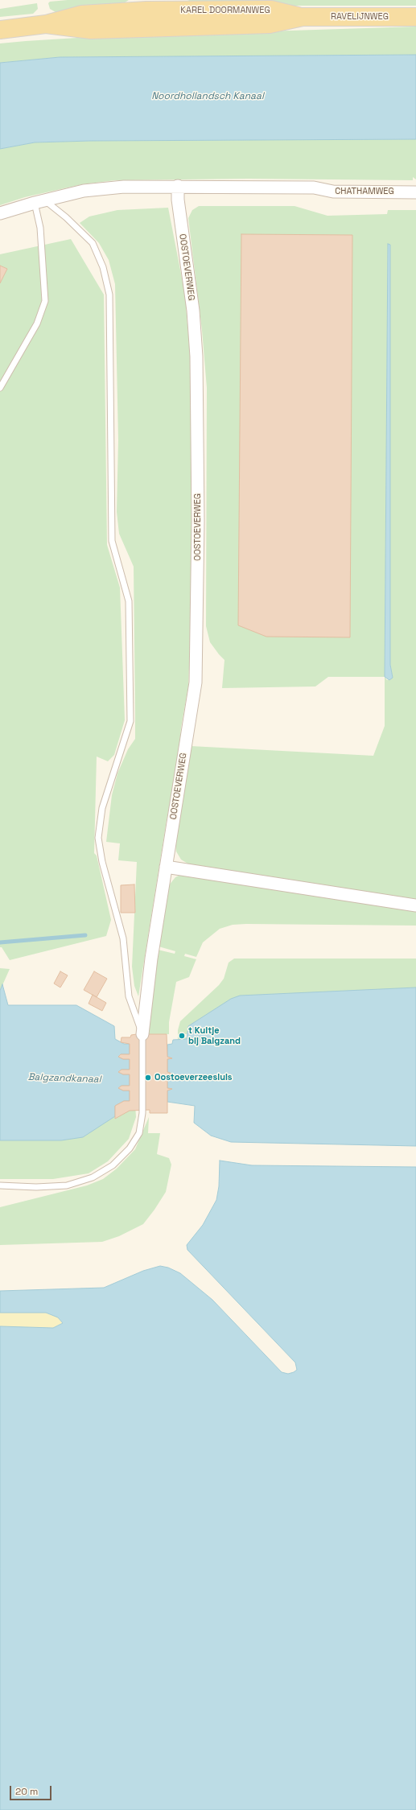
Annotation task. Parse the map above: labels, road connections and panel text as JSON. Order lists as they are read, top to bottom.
{
  "streets": {
    "main road": ["KAREL DOORMANWEG", "RAVELIJNWEG"],
    "street": ["CHATHAMWEG", "OOSTOEVERWEG"]
  },
  "crossings": [
    ["KAREL DOORMANWEG", "RAVELIJNWEG"],
    ["CHATHAMWEG", "OOSTOEVERWEG"]
  ],
  "water": ["Noordhollandsch Kanaal", "Balgzandkanaal"],
  "places": ["t Kuitje bij Balgzand", "Oostoeverzeesluis"],
  "scale_bar": "20 m"
}
